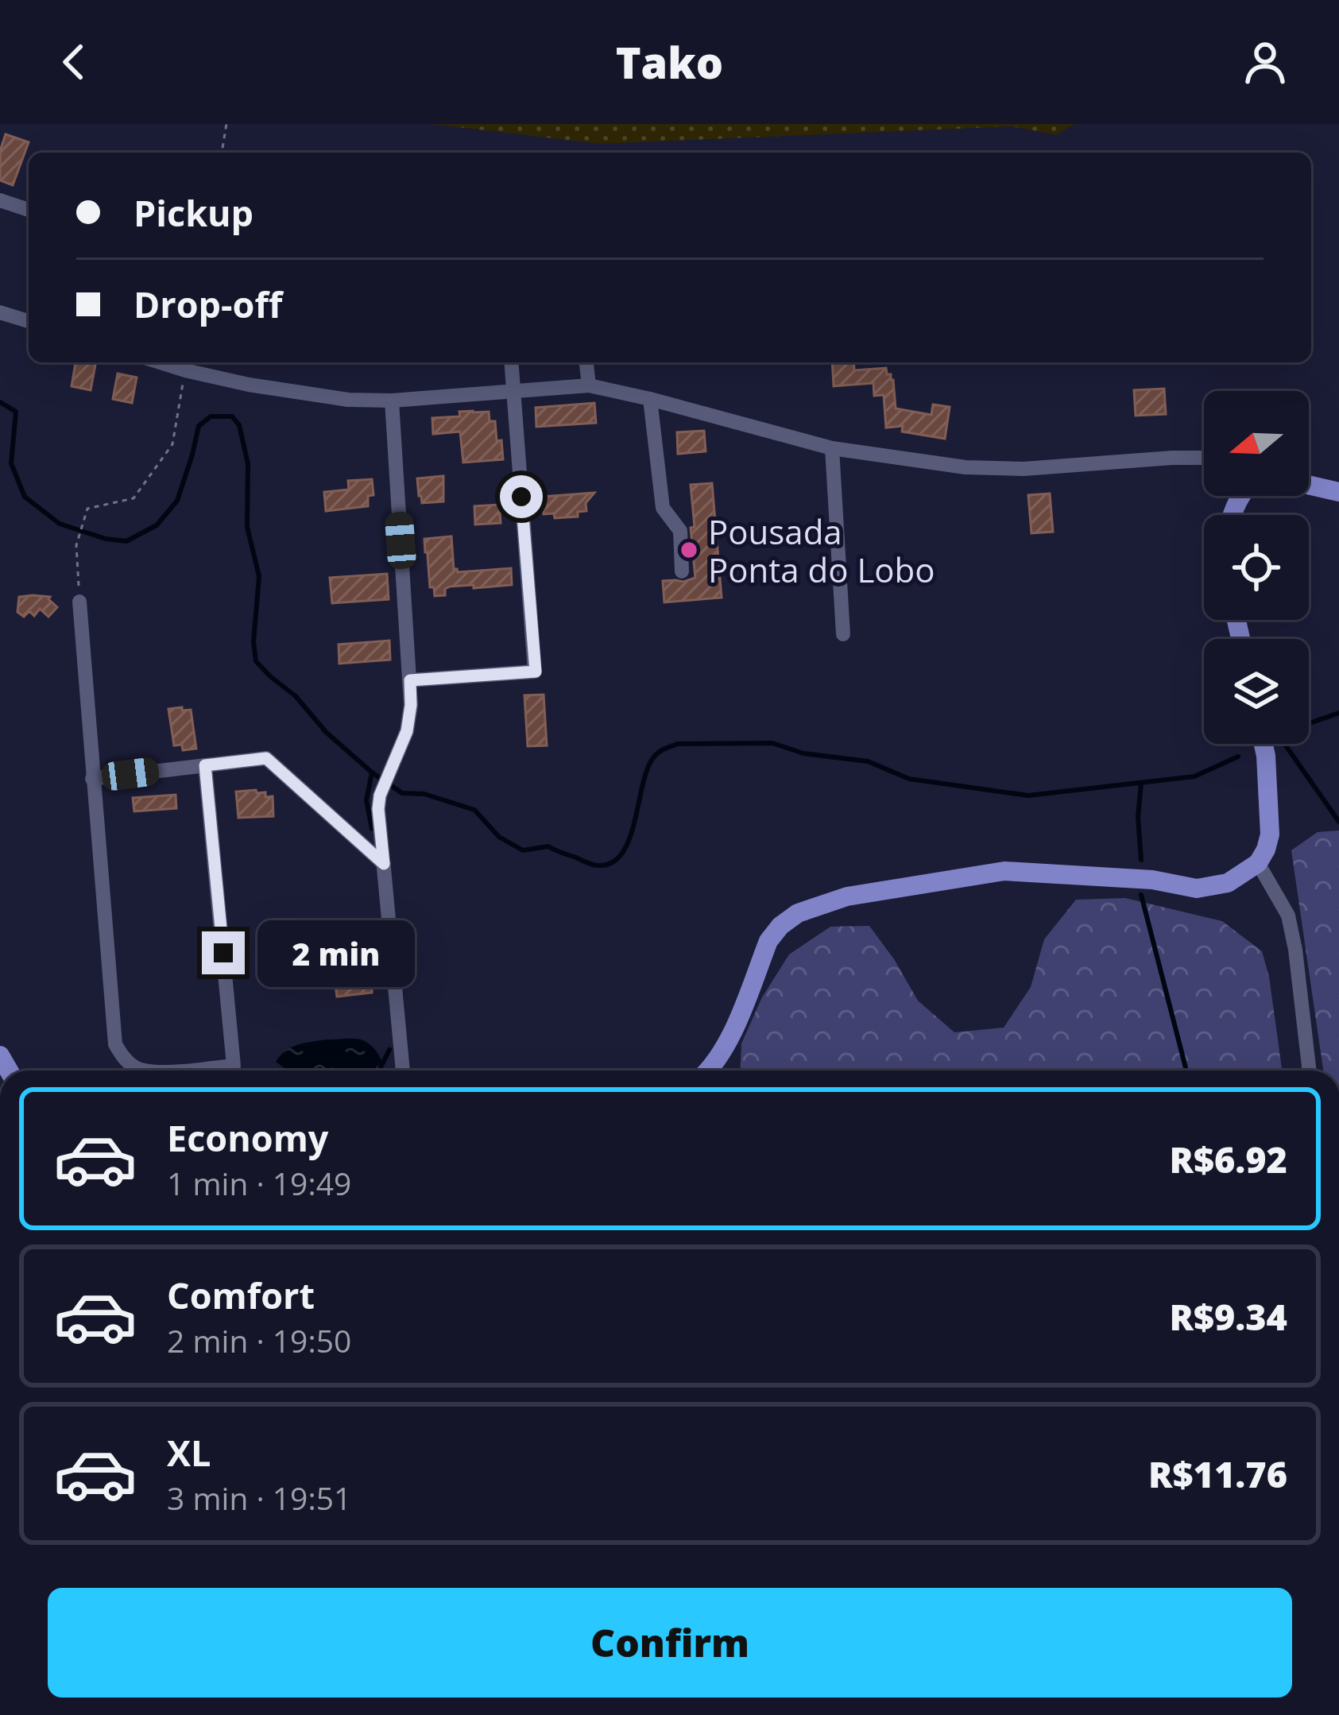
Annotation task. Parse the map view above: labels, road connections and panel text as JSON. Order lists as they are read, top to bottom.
{
  "places": ["Pousada Ponta do Lobo"],
  "north": "left",
  "page": {
    "header": "Tako",
    "banner": ["Pickup", "Drop-off"],
    "bubble": "2 min",
    "list": [
      {
        "name": "Economy",
        "note": "1 min · 19:49",
        "value": "R$6.92"
      },
      {
        "name": "Comfort",
        "note": "2 min · 19:50",
        "value": "R$9.34"
      },
      {
        "name": "XL",
        "note": "3 min · 19:51",
        "value": "R$11.76"
      }
    ],
    "buttons": "Confirm"
  }
}
